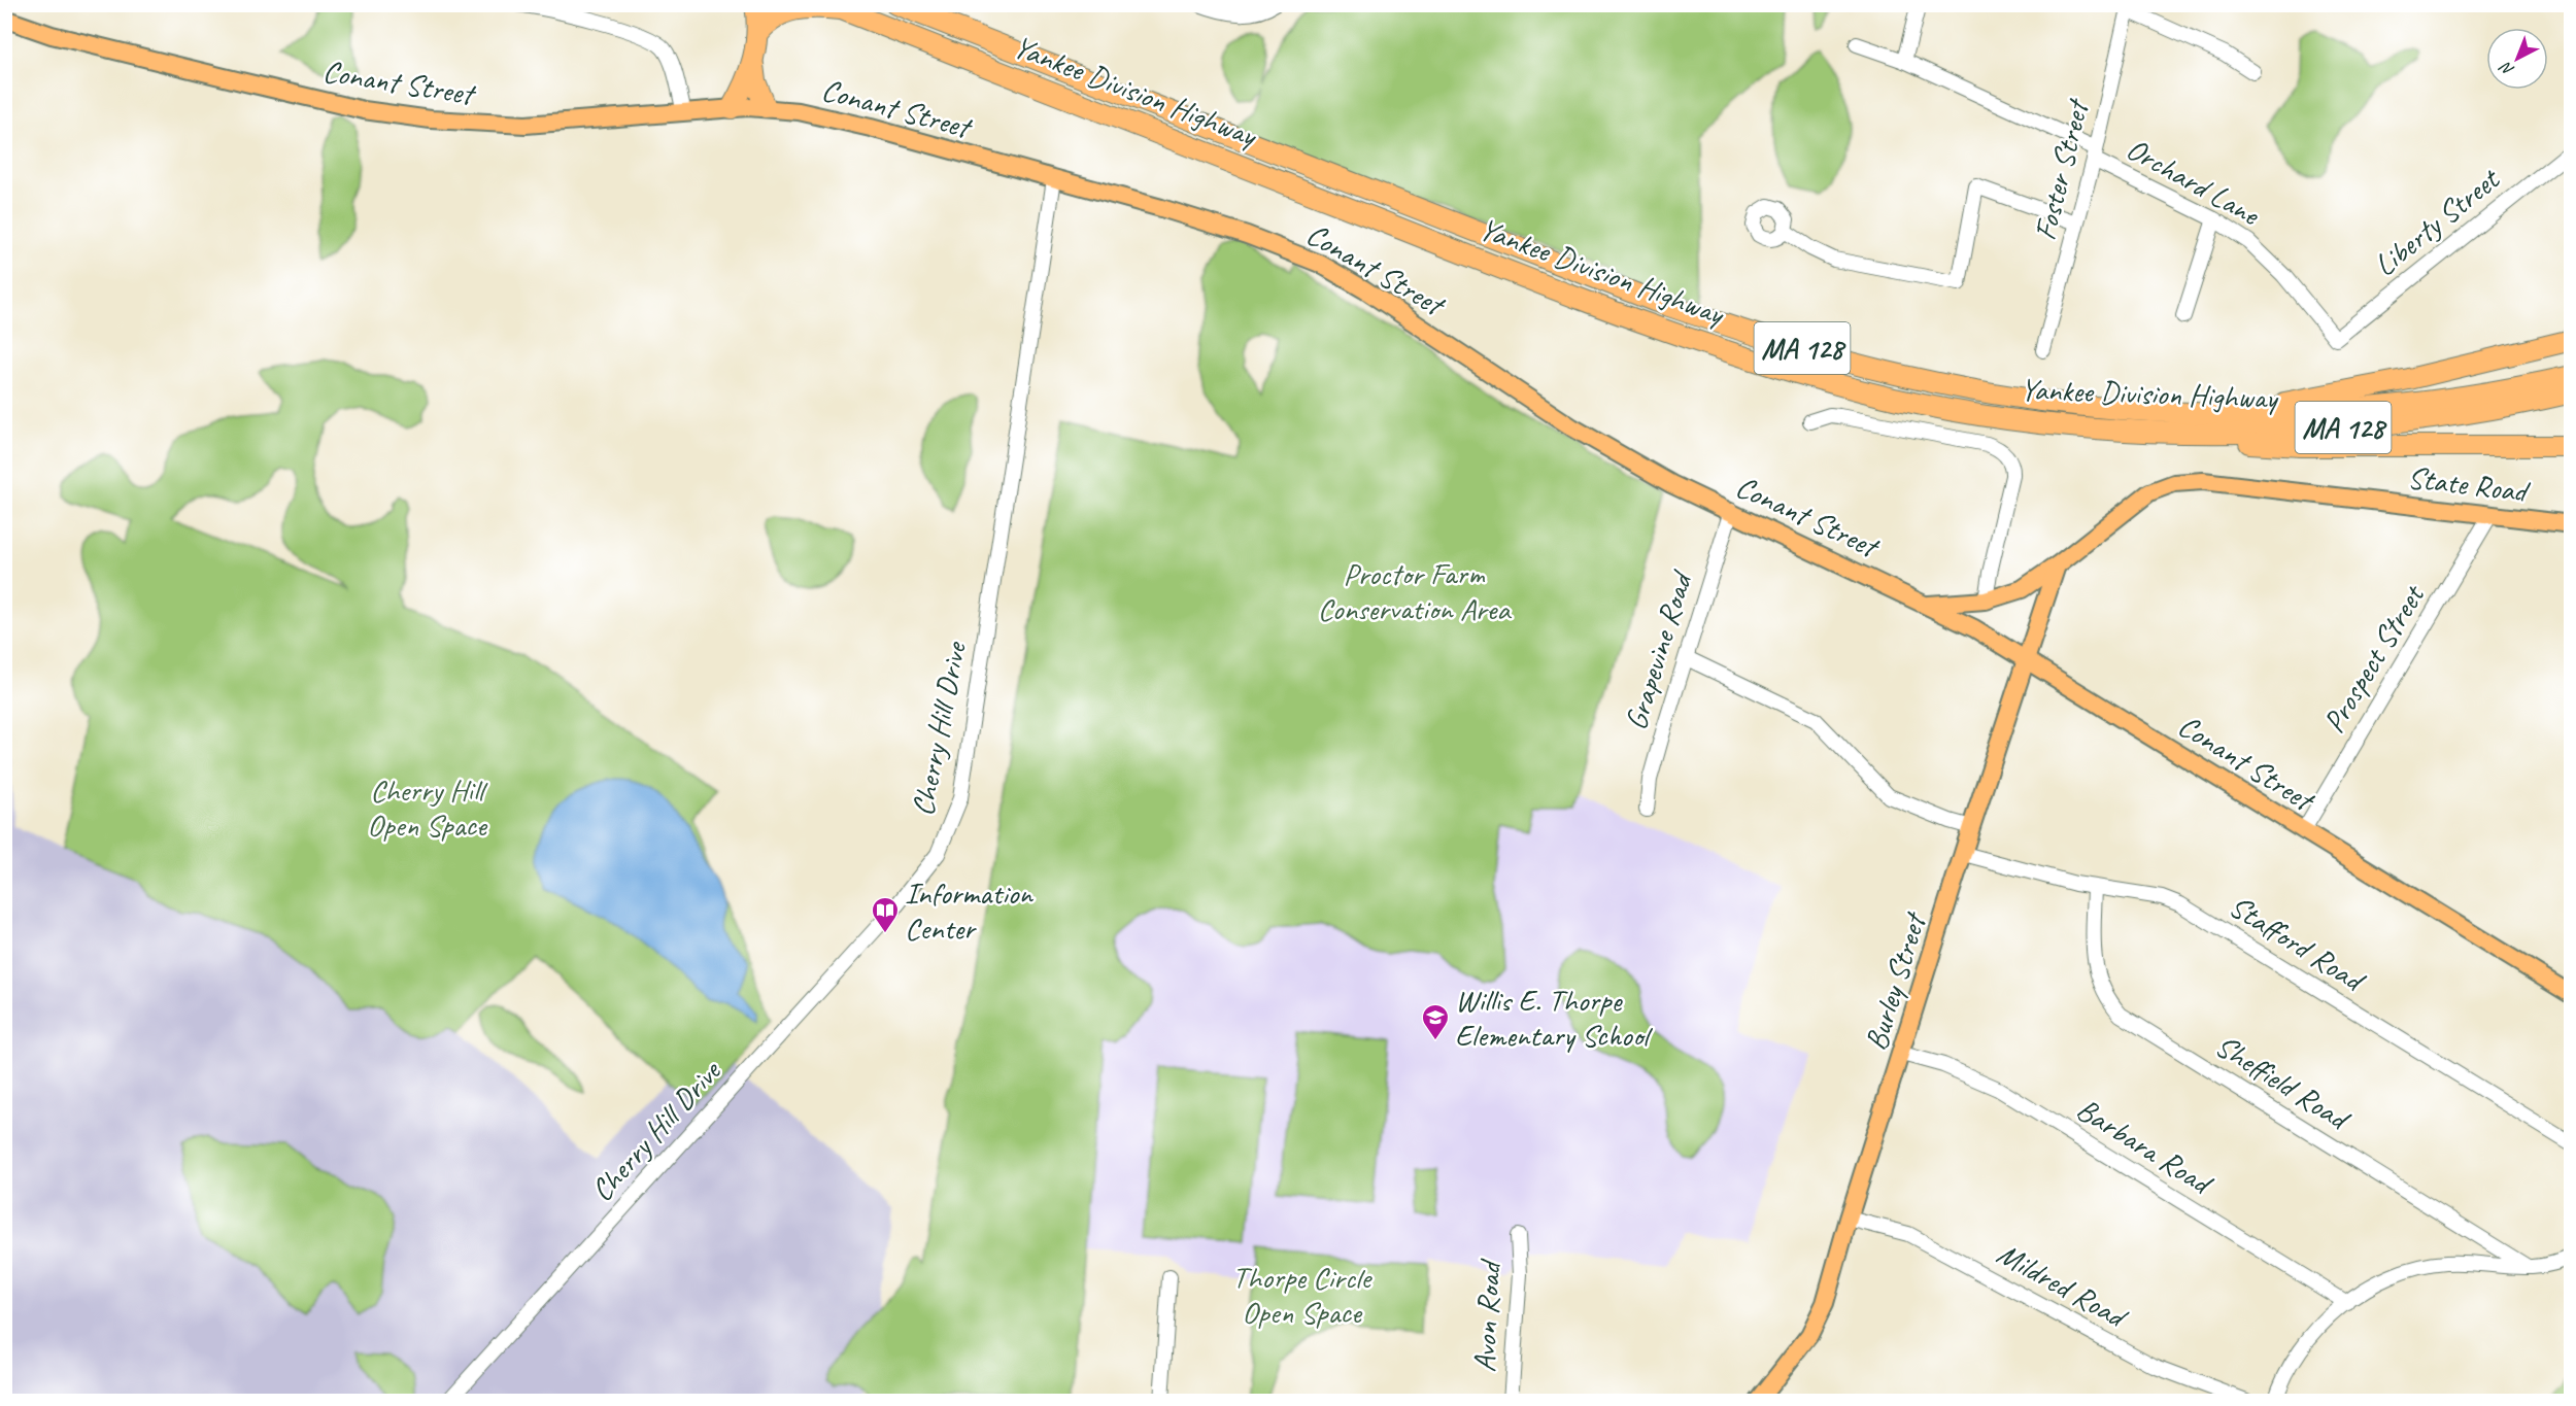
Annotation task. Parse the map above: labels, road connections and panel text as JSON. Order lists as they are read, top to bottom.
{
  "streets": {
    "highway": ["Yankee Division Highway", "MA 128"],
    "main road": ["Conant Street", "State Road", "Burley Street"],
    "street": [
      "Foster Street",
      "Orchard Lane",
      "Liberty Street",
      "Grapevine Road",
      "Prospect Street",
      "Cherry Hill Drive",
      "Stafford Road",
      "Sheffield Road",
      "Barbara Road",
      "Mildred Road",
      "Avon Road"
    ]
  },
  "crossings": [
    ["Conant Street", "Grapevine Road"],
    ["Conant Street", "Prospect Street"],
    ["Conant Street", "Cherry Hill Drive"],
    ["Conant Street", "Burley Street"],
    ["Foster Street", "Orchard Lane"],
    ["Orchard Lane", "Liberty Street"],
    ["State Road", "Prospect Street"],
    ["State Road", "Burley Street"],
    ["Stafford Road", "Burley Street"],
    ["Stafford Road", "Sheffield Road"],
    ["Burley Street", "Barbara Road"],
    ["Burley Street", "Mildred Road"]
  ],
  "parks": ["Proctor Farm Conservation Area", "Cherry Hill Open Space", "Thorpe Circle Open Space"],
  "places": {
    "library": ["Information Center"],
    "school or university": ["Willis E. Thorpe Elementary School"]
  },
  "north": "bottom left"
}
